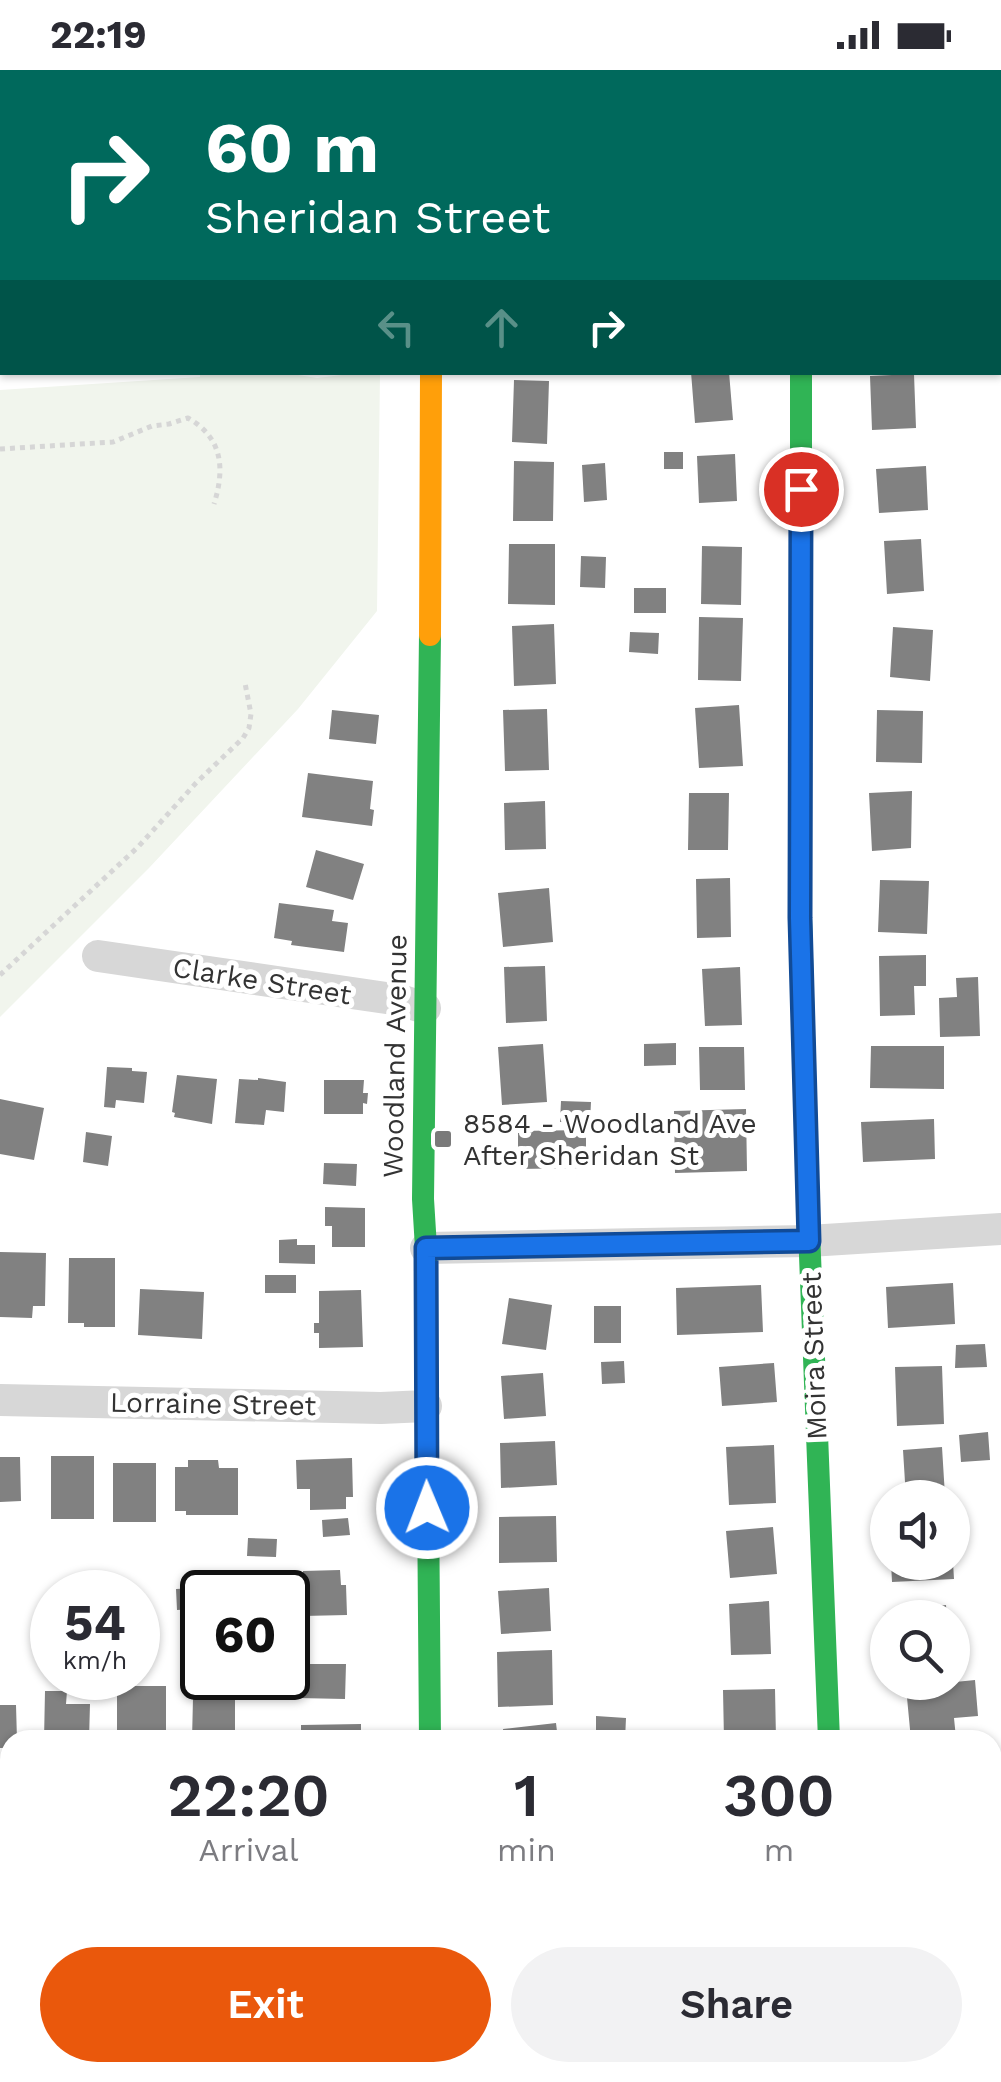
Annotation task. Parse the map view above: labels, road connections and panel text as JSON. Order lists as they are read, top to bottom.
{
  "streets": {
    "main road": ["Woodland Avenue", "Moira Street"],
    "street": ["Clarke Street", "Lorraine Street"]
  },
  "crossings": [
    ["Clarke Street", "Woodland Avenue"],
    ["Woodland Avenue", "Lorraine Street"]
  ],
  "places": {
    "transit": ["8584 - Woodland Ave After Sheridan St"]
  },
  "page": {
    "status": "22:19",
    "turn": ["60 m", "Sheridan Street"],
    "speed": "54 km/h",
    "limit": "60",
    "eta": [
      "22:20",
      "Arrival",
      "1",
      "min",
      "300",
      "m"
    ],
    "buttons": ["Exit", "Share"]
  }
}
